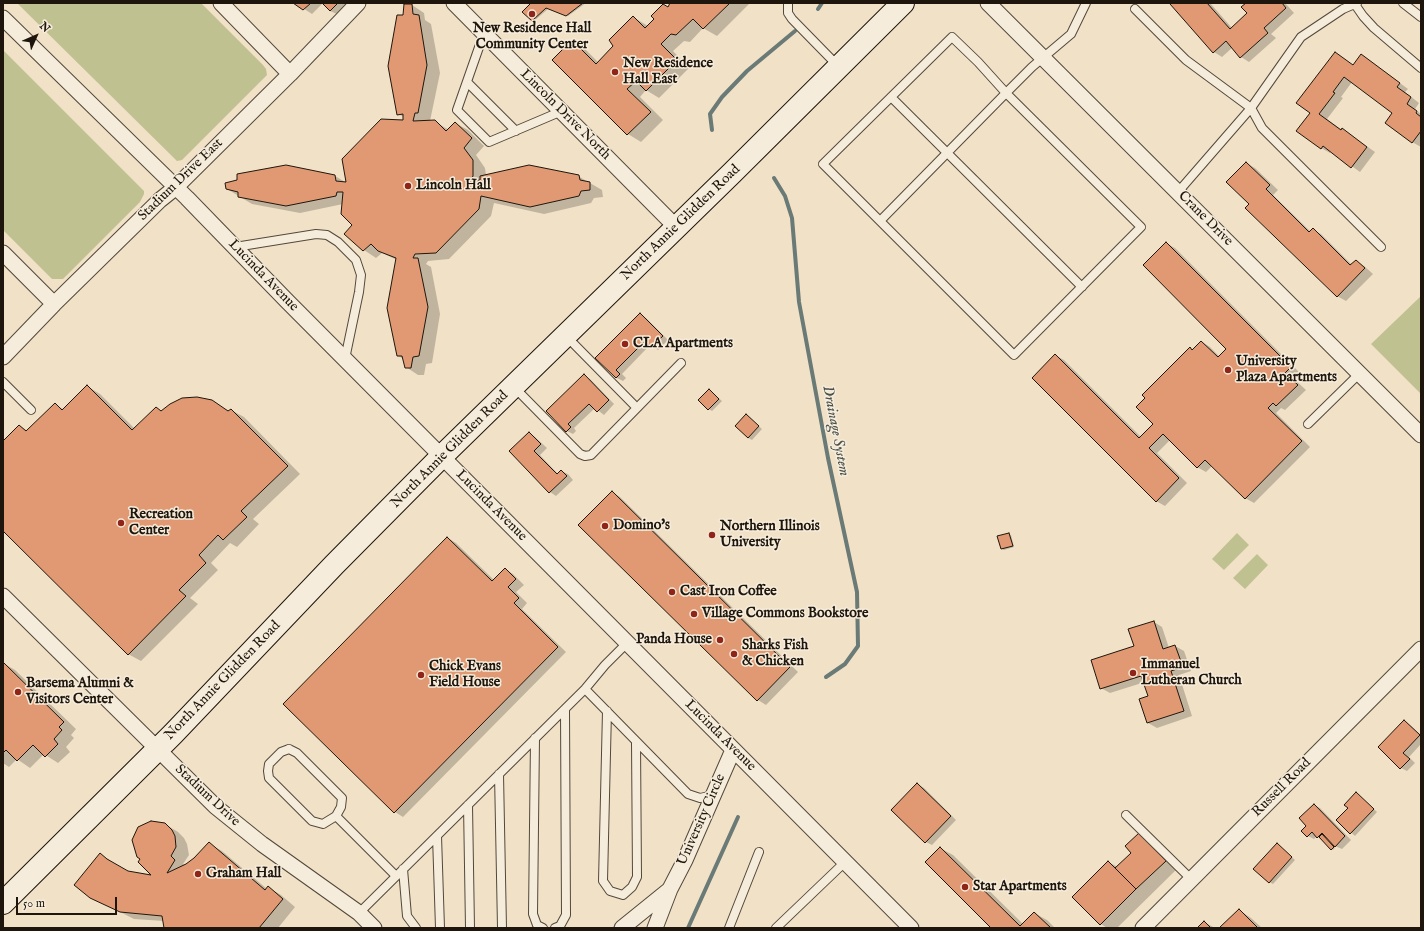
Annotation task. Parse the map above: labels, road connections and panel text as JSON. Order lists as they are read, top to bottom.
{
  "streets": {
    "main road": ["North Annie Glidden Road"],
    "street": [
      "Lincoln Drive North",
      "Stadium Drive East",
      "Crane Drive",
      "Lucinda Avenue",
      "Russell Road",
      "Stadium Drive",
      "University Circle"
    ]
  },
  "crossings": [
    ["Lincoln Drive North", "North Annie Glidden Road"],
    ["Stadium Drive East", "Lucinda Avenue"],
    ["North Annie Glidden Road", "Lucinda Avenue"],
    ["North Annie Glidden Road", "Stadium Drive"],
    ["Lucinda Avenue", "University Circle"]
  ],
  "water": ["Drainage System"],
  "places": [
    "New Residence Hall Community Center",
    "New Residence Hall East",
    "Lincoln Hall",
    "CLA Apartments",
    "University Plaza Apartments",
    "Recreation Center",
    "Domino's",
    "Northern Illinois University",
    "Cast Iron Coffee",
    "Village Commons Bookstore",
    "Panda House",
    "Sharks Fish & Chicken",
    "Immanuel Lutheran Church",
    "Chick Evans Field House",
    "Barsema Alumni & Visitors Center",
    "Graham Hall",
    "Star Apartments"
  ],
  "scale_bar": "50 m",
  "north": "top right"
}
